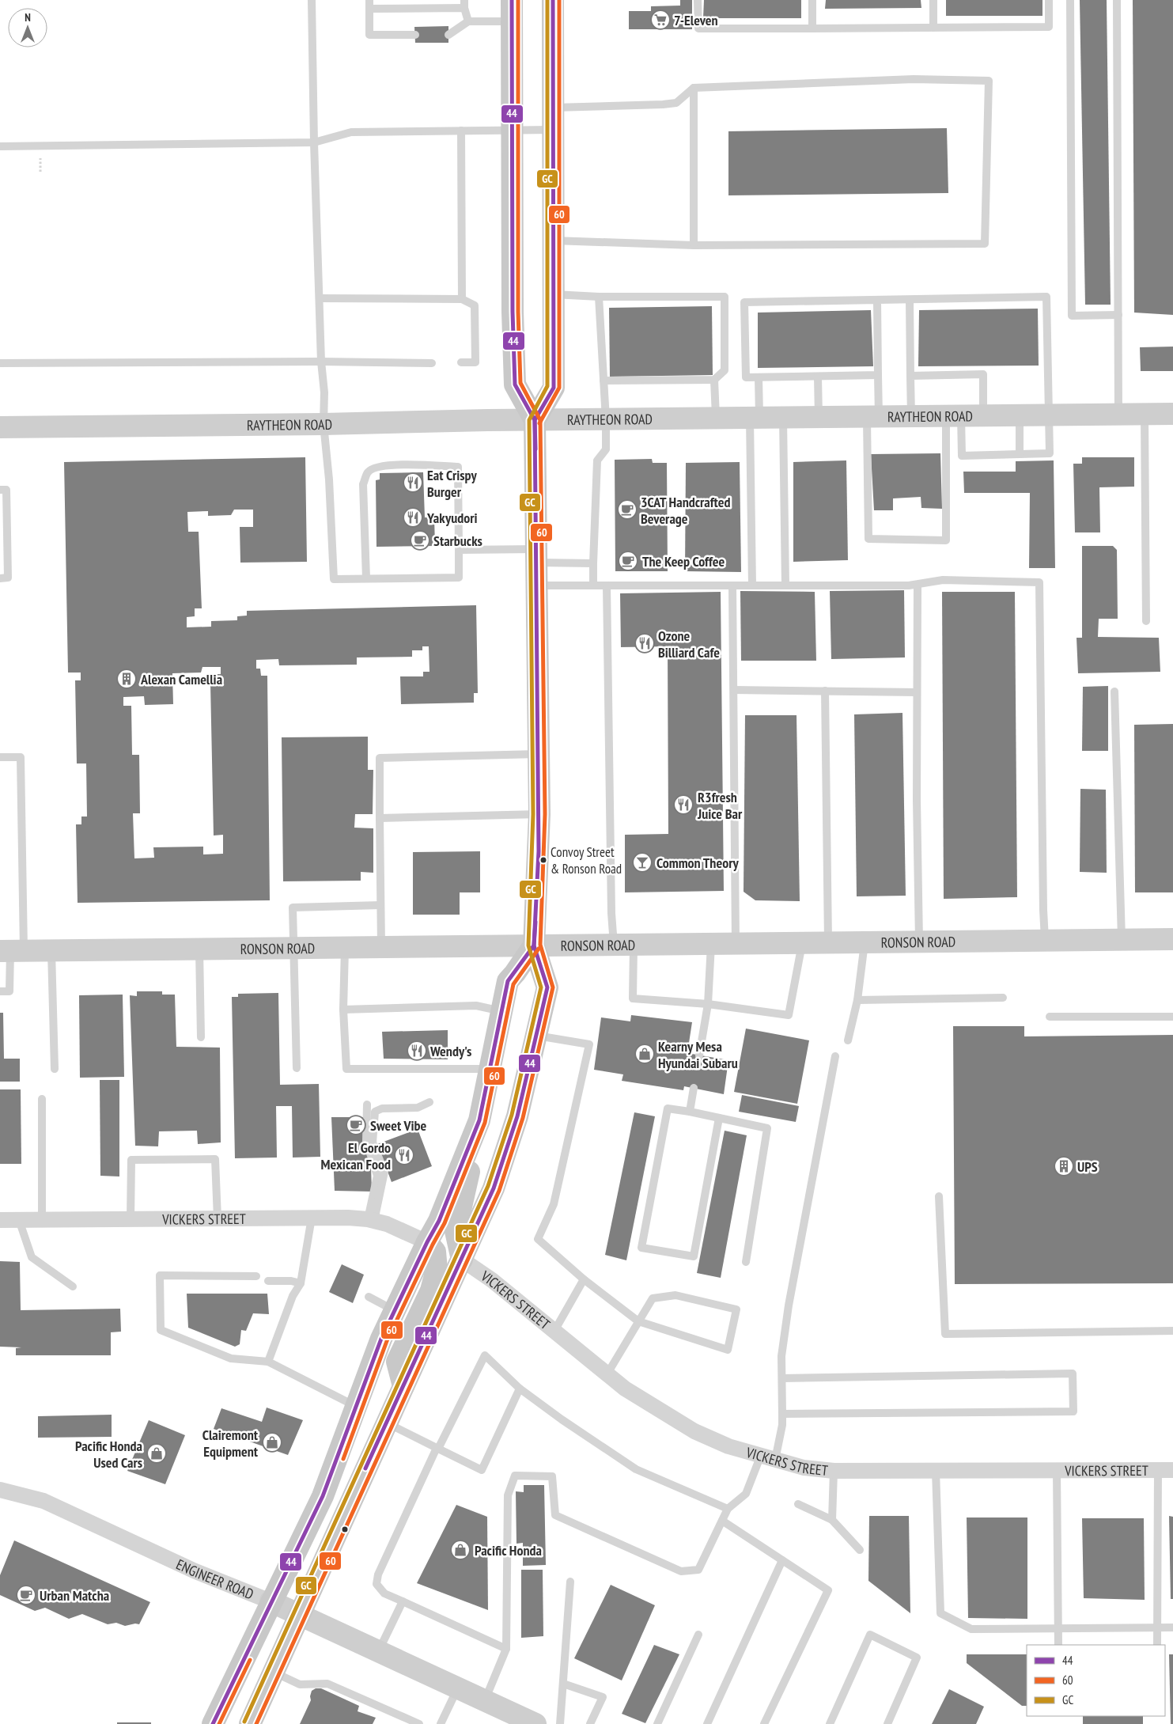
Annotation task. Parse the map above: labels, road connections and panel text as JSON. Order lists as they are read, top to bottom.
{
  "streets": {
    "street": [
      "RAYTHEON ROAD",
      "RONSON ROAD",
      "VICKERS STREET",
      "ENGINEER ROAD"
    ]
  },
  "places": {
    "supermarket": ["7-Eleven"],
    "restaurant": [
      "Eat Crispy Burger",
      "Yakyudori",
      "Ozone Billiard Cafe",
      "R3fresh Juice Bar",
      "Wendy's",
      "El Gordo Mexican Food"
    ],
    "cafe": [
      "3CAT Handcrafted Beverage",
      "Starbucks",
      "The Keep Coffee",
      "Sweet Vibe",
      "Urban Matcha"
    ],
    "building": ["Alexan Camellia", "UPS"],
    "other": ["Convoy Street & Ronson Road"],
    "bar": ["Common Theory"],
    "shop": [
      "Kearny Mesa Hyundai Subaru",
      "Clairemont Equipment",
      "Pacific Honda Used Cars",
      "Pacific Honda"
    ]
  },
  "lines": ["transit line 44", "transit line 60", "transit line GC"],
  "legend": ["44", "60", "GC"],
  "north": "top"
}
